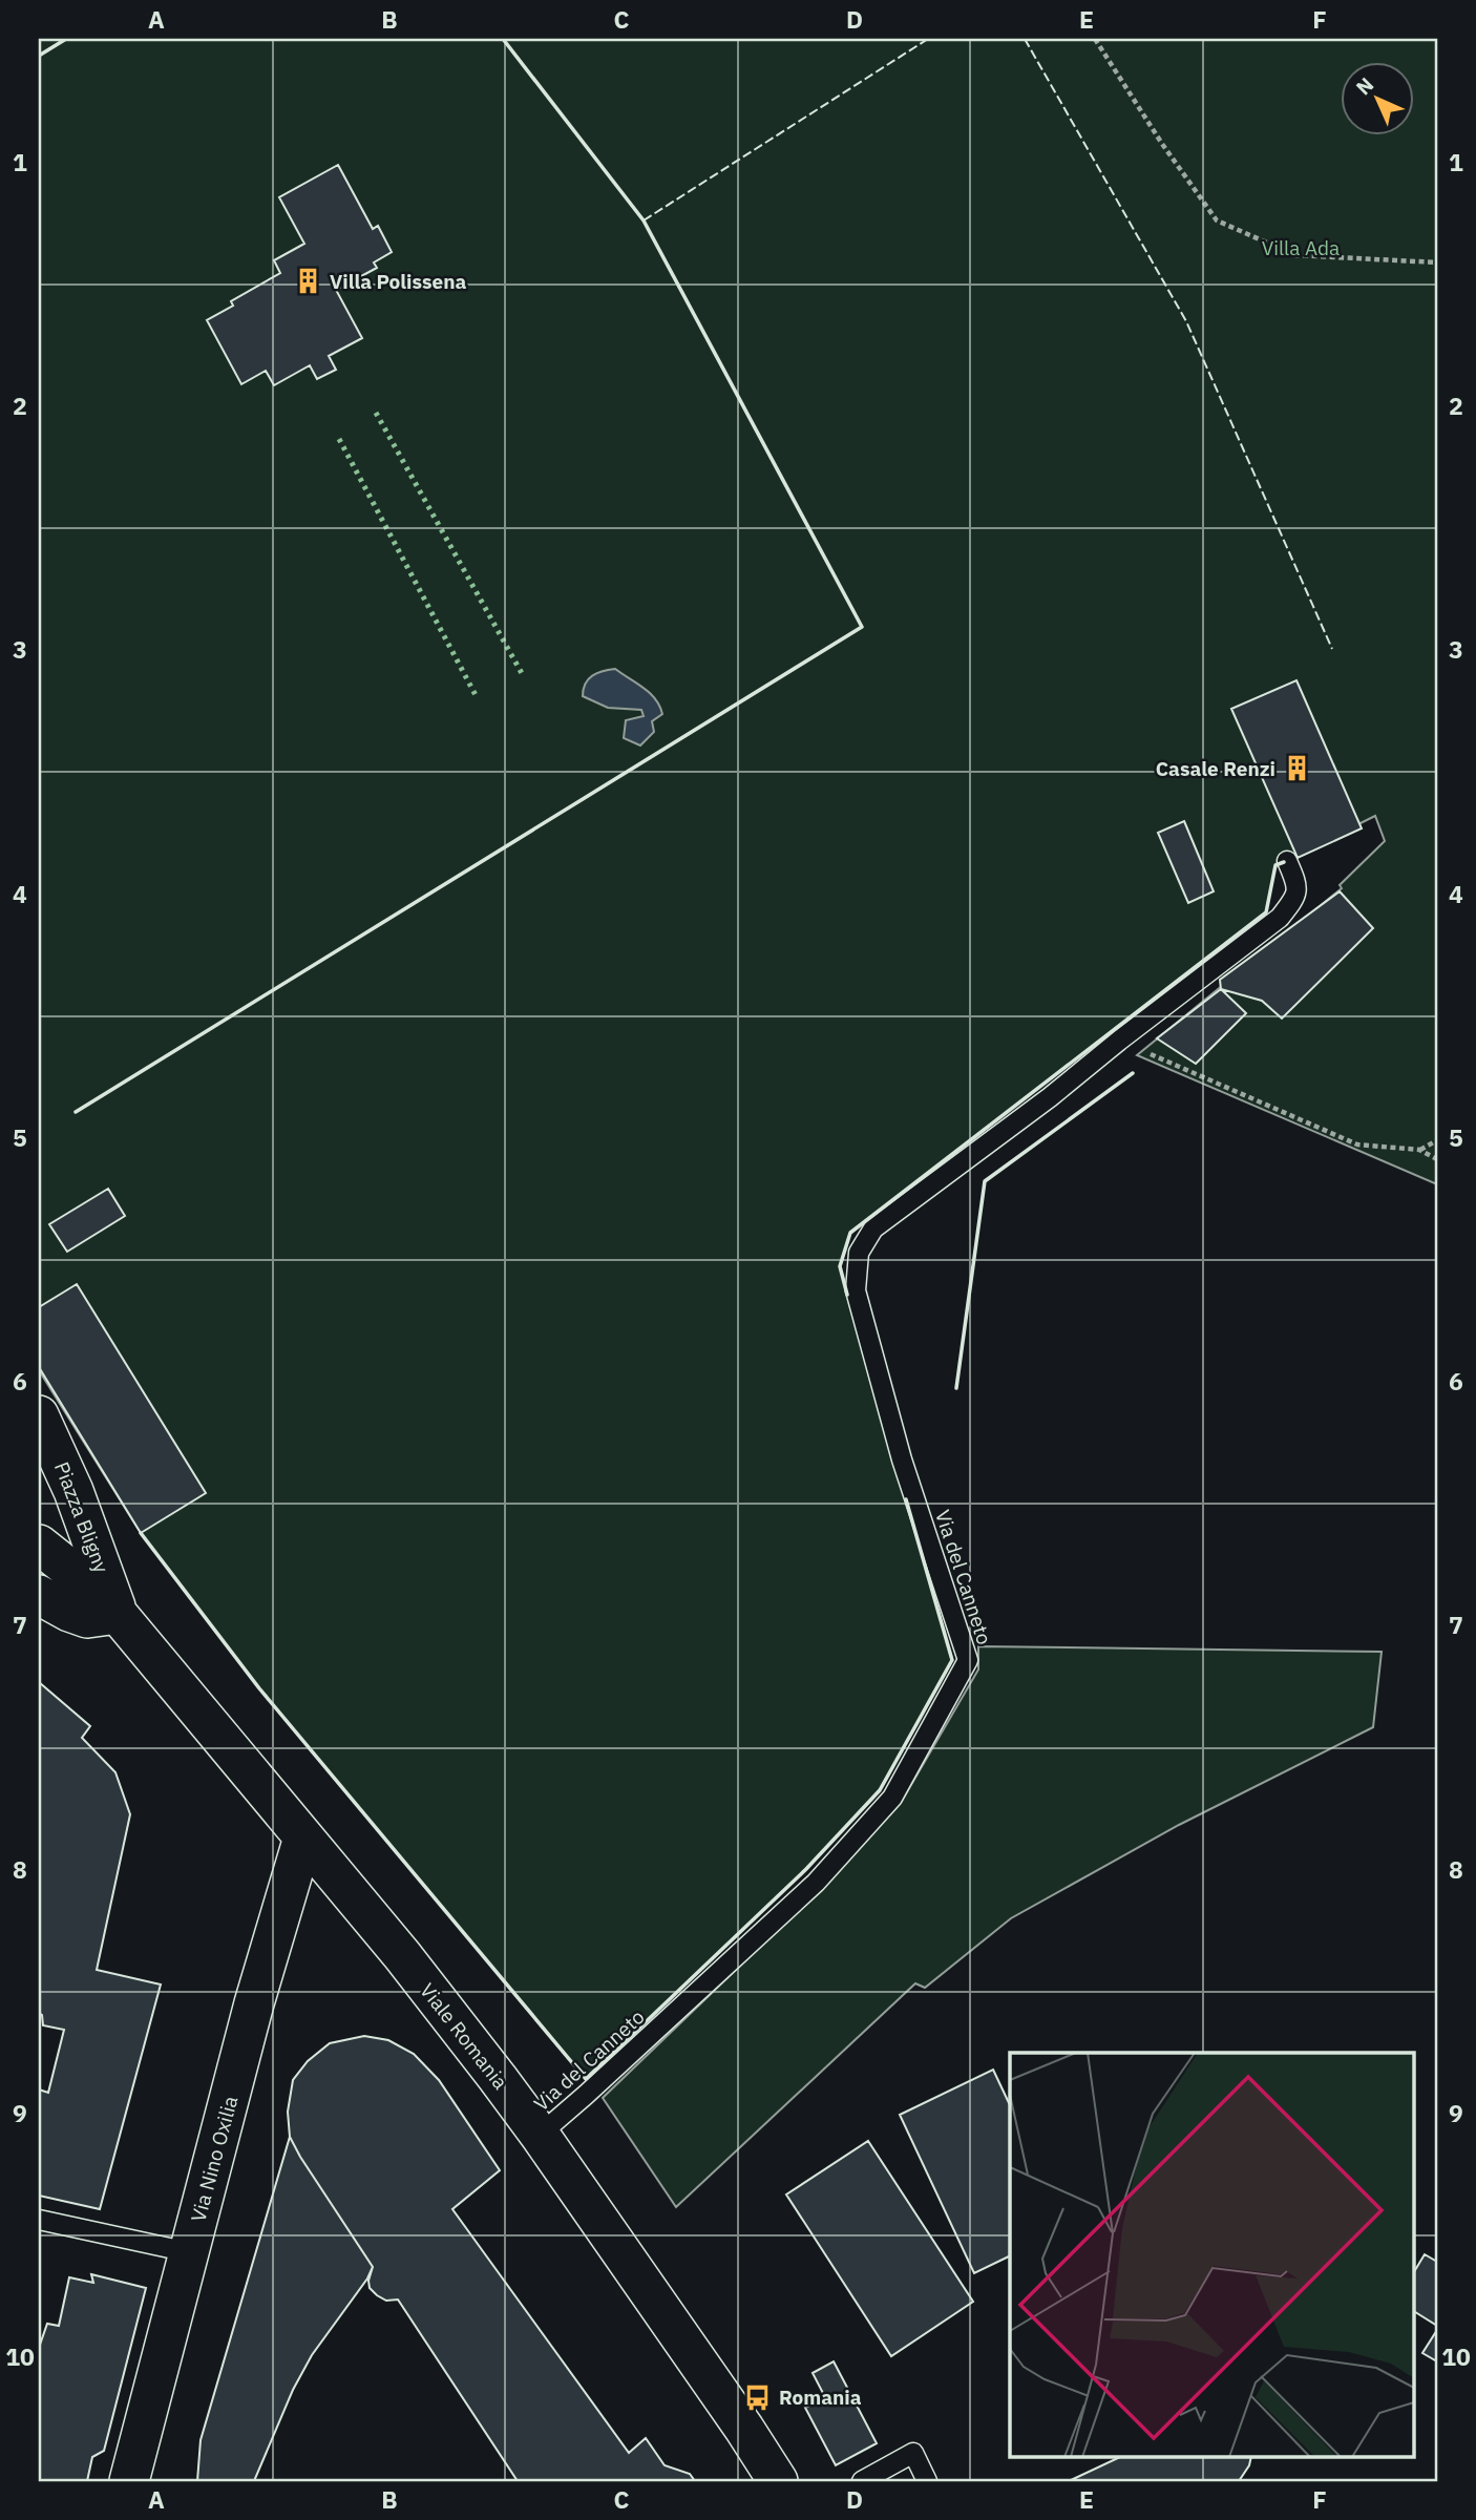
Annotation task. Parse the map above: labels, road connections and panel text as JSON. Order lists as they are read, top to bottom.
{
  "streets": {
    "street": ["Piazza Bligny", "Viale Romania", "Via Nino Oxilia"],
    "lane": ["Via del Canneto"]
  },
  "crossings": [
    ["Piazza Bligny", "Viale Romania"],
    ["Via del Canneto", "Viale Romania"],
    ["Viale Romania", "Via Nino Oxilia"]
  ],
  "parks": ["Villa Ada"],
  "places": {
    "building": ["Villa Polissena", "Casale Renzi"],
    "bus stop": ["Romania"]
  },
  "north": "top left",
  "grid": {
    "columns": [
      "A",
      "B",
      "C",
      "D",
      "E",
      "F"
    ],
    "rows": [
      "1",
      "2",
      "3",
      "4",
      "5",
      "6",
      "7",
      "8",
      "9",
      "10"
    ]
  }
}
